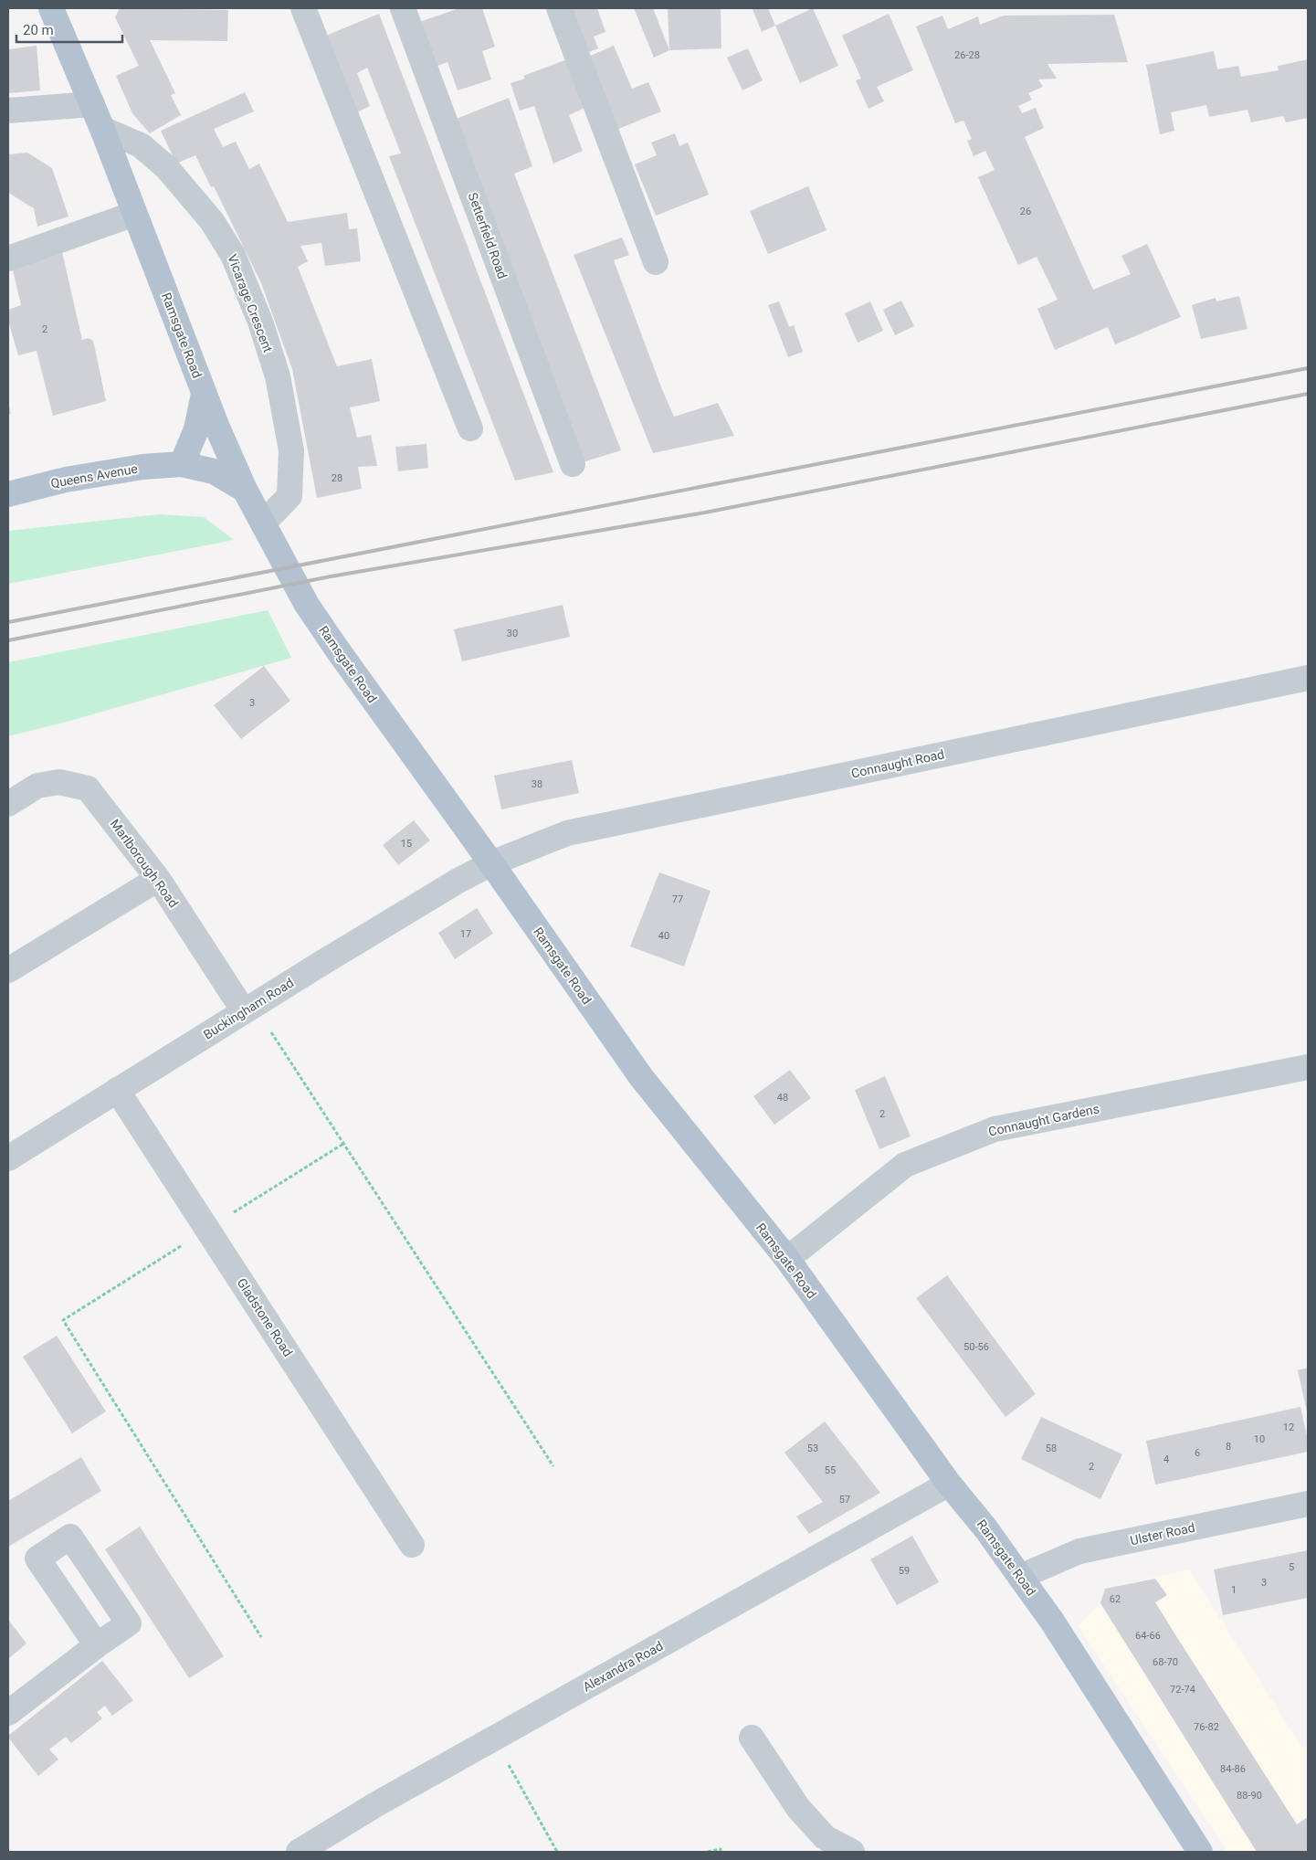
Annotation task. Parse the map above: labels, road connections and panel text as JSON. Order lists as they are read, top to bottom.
{
  "streets": {
    "main road": ["Ramsgate Road", "Queens Avenue"],
    "street": [
      "Setterfield Road",
      "Vicarage Crescent",
      "Connaught Road",
      "Marlborough Road",
      "Buckingham Road",
      "Connaught Gardens",
      "Gladstone Road",
      "Ulster Road",
      "Alexandra Road"
    ]
  },
  "crossings": [
    ["Vicarage Crescent", "Ramsgate Road"],
    ["Ramsgate Road", "Queens Avenue"],
    ["Ramsgate Road", "Connaught Road"],
    ["Ramsgate Road", "Buckingham Road"],
    ["Ramsgate Road", "Connaught Gardens"],
    ["Ramsgate Road", "Ulster Road"],
    ["Ramsgate Road", "Alexandra Road"],
    ["Connaught Road", "Buckingham Road"],
    ["Marlborough Road", "Buckingham Road"],
    ["Buckingham Road", "Gladstone Road"]
  ],
  "house_numbers": [
    "26-28",
    "26",
    "2",
    "28",
    "30",
    "3",
    "38",
    "15",
    "77",
    "17",
    "40",
    "48",
    "2",
    "50-56",
    "12",
    "10",
    "8",
    "53",
    "58",
    "6",
    "4",
    "2",
    "55",
    "57",
    "5",
    "59",
    "3",
    "1",
    "62",
    "64-66",
    "68-70",
    "72-74",
    "76-82",
    "84-86",
    "88-90"
  ],
  "scale_bar": "20 m"
}
